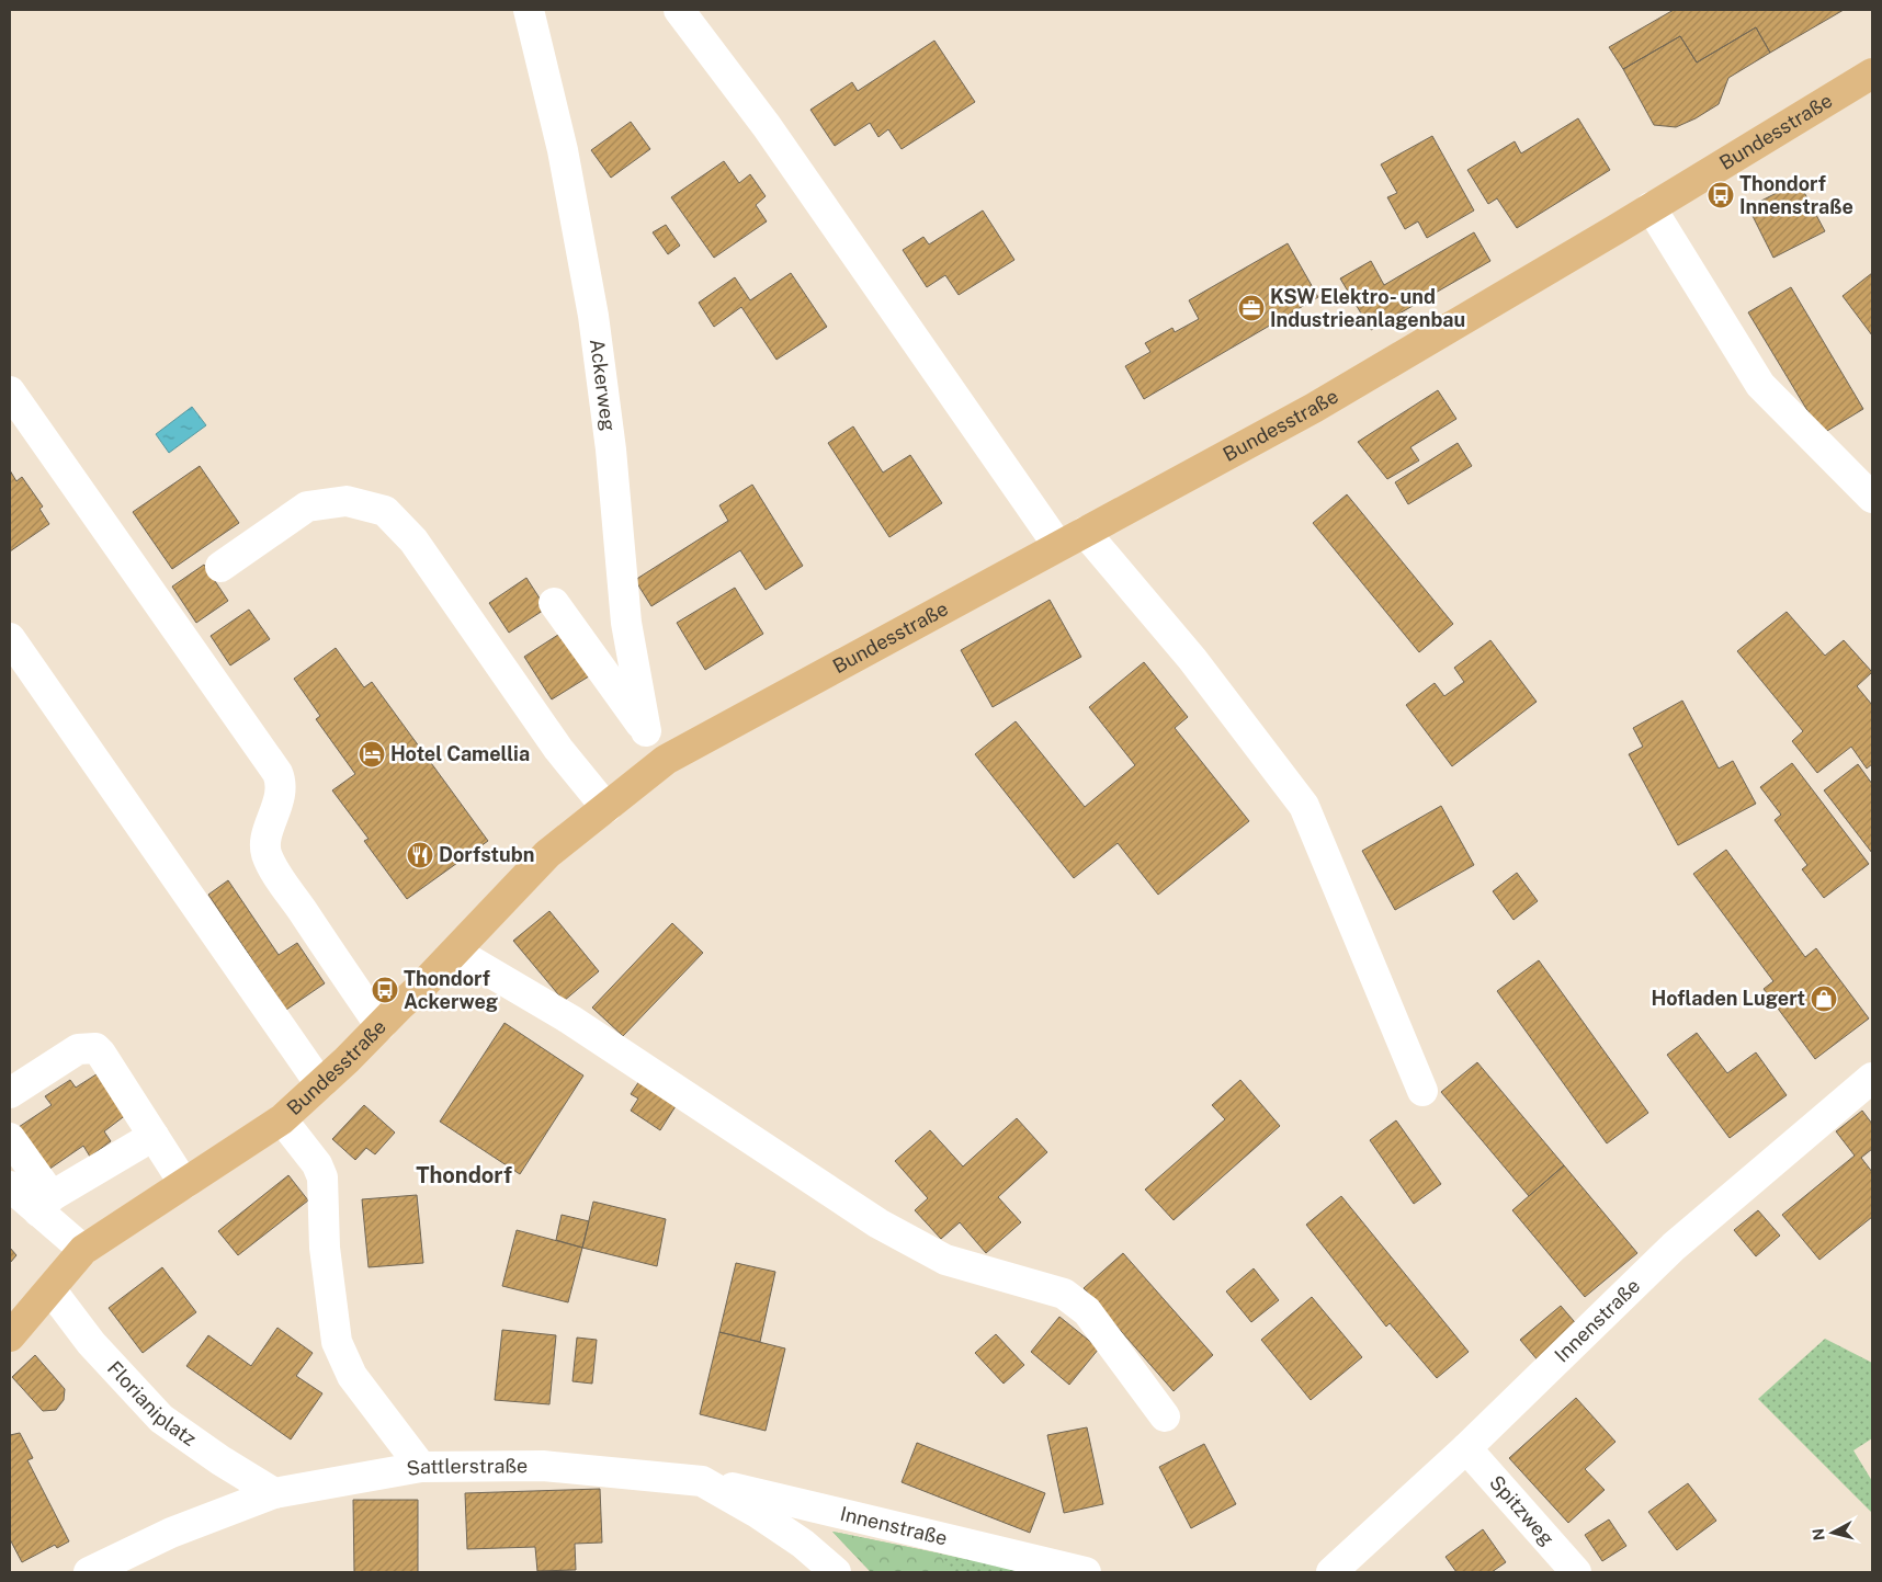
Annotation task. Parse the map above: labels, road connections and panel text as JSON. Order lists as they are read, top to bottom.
{
  "streets": {
    "main road": ["Bundesstraße"],
    "street": [
      "Ackerweg",
      "Innenstraße",
      "Florianiplatz",
      "Sattlerstraße",
      "Spitzweg"
    ]
  },
  "crossings": [
    ["Bundesstraße", "Ackerweg"],
    ["Bundesstraße", "Florianiplatz"],
    ["Innenstraße", "Sattlerstraße"],
    ["Innenstraße", "Spitzweg"],
    ["Florianiplatz", "Sattlerstraße"]
  ],
  "districts": ["Thondorf"],
  "places": {
    "bus stop": ["Thondorf Innenstraße", "Thondorf Ackerweg"],
    "office": ["KSW Elektro- und Industrieanlagenbau"],
    "hotel": ["Hotel Camellia"],
    "restaurant": ["Dorfstubn"],
    "shop": ["Hofladen Lugert"]
  },
  "north": "left"
}
